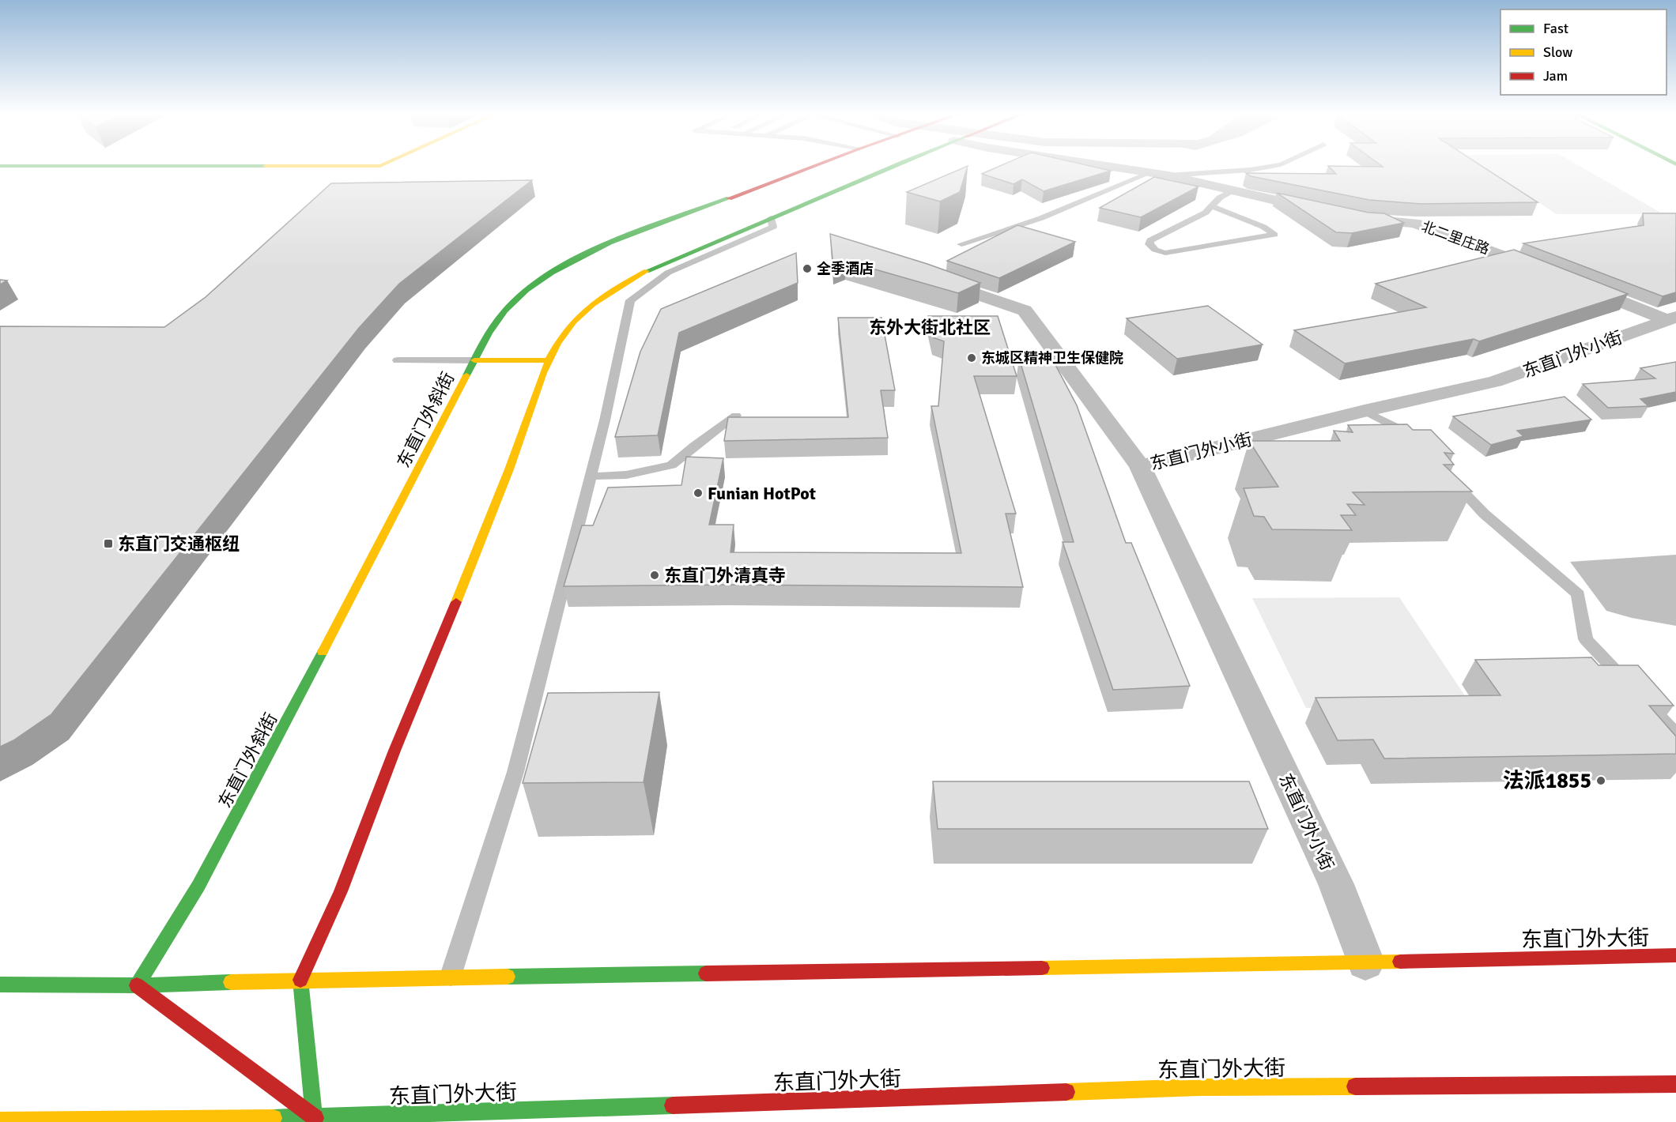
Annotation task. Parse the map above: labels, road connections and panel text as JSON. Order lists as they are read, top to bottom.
{
  "streets": {
    "main road": ["东直门外斜街", "东直门外大街"],
    "street": ["北二里庄路", "东直门外小街"]
  },
  "crossings": [
    ["东直门外小街", "东直门外大街"],
    ["东直门外斜街", "东直门外大街"]
  ],
  "districts": ["东外大街北社区"],
  "places": {
    "other": [
      "全季酒店",
      "东城区精神卫生保健院",
      "Funian HotPot",
      "东直门外清真寺",
      "法派1855"
    ],
    "transit": ["东直门交通枢纽"]
  },
  "legend": ["Fast", "Slow", "Jam"]
}
